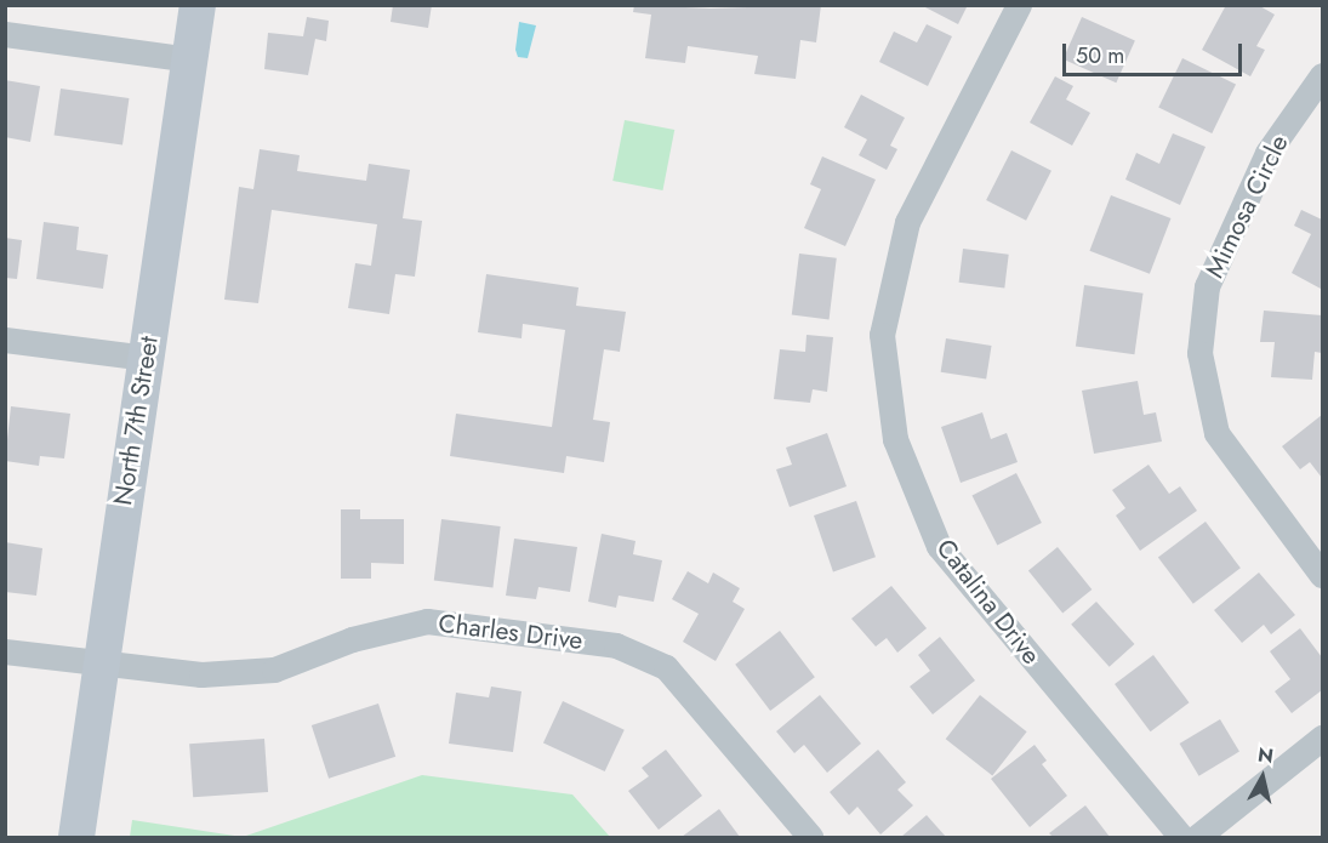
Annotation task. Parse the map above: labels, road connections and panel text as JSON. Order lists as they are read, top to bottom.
{
  "streets": {
    "main road": ["North 7th Street"],
    "street": ["Mimosa Circle", "Catalina Drive", "Charles Drive"]
  },
  "crossings": [
    ["North 7th Street", "Charles Drive"]
  ],
  "scale_bar": "50 m",
  "north": "top"
}
